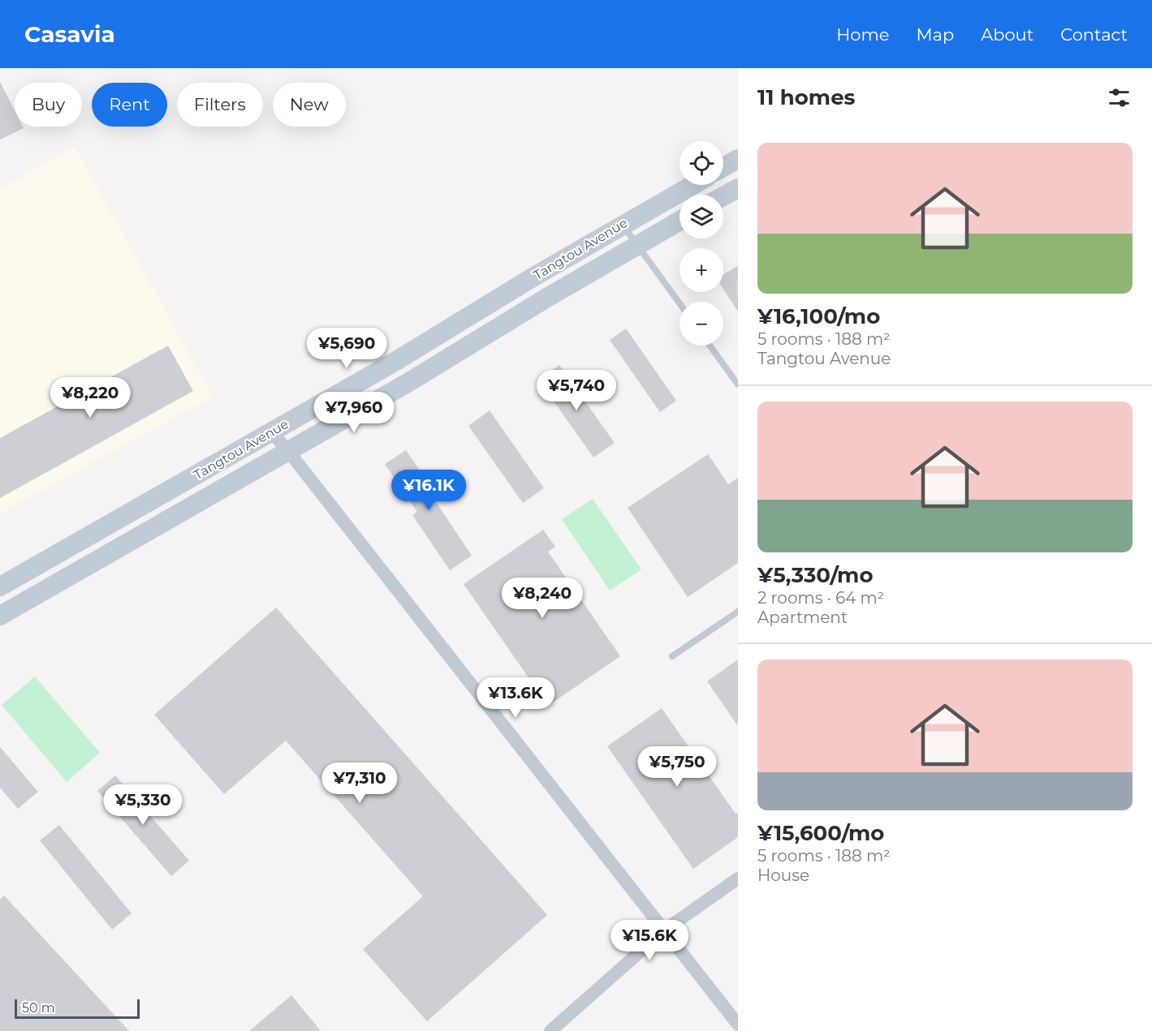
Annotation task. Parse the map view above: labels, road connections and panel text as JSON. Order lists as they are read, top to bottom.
{
  "streets": {
    "main road": ["Tangtou Avenue"]
  },
  "scale_bar": "50 m",
  "page": {
    "header": "Casavia",
    "nav": [
      "Home",
      "Map",
      "About",
      "Contact"
    ],
    "heading": "11 homes",
    "chip": [
      "Buy",
      "Rent",
      "Filters",
      "New"
    ],
    "list": [
      {
        "name": "¥16,100/mo",
        "note": "5 rooms · 188 m² · Tangtou Avenue"
      },
      {
        "name": "¥5,330/mo",
        "note": "2 rooms · 64 m² · Apartment"
      },
      {
        "name": "¥15,600/mo",
        "note": "5 rooms · 188 m² · House"
      }
    ],
    "map_buttons": ["+", "−"],
    "price": [
      "¥5,690",
      "¥5,740",
      "¥8,220",
      "¥7,960",
      "¥16.1K",
      "¥8,240",
      "¥13.6K",
      "¥5,750",
      "¥7,310",
      "¥5,330",
      "¥15.6K"
    ],
    "scale": "50 m"
  }
}
